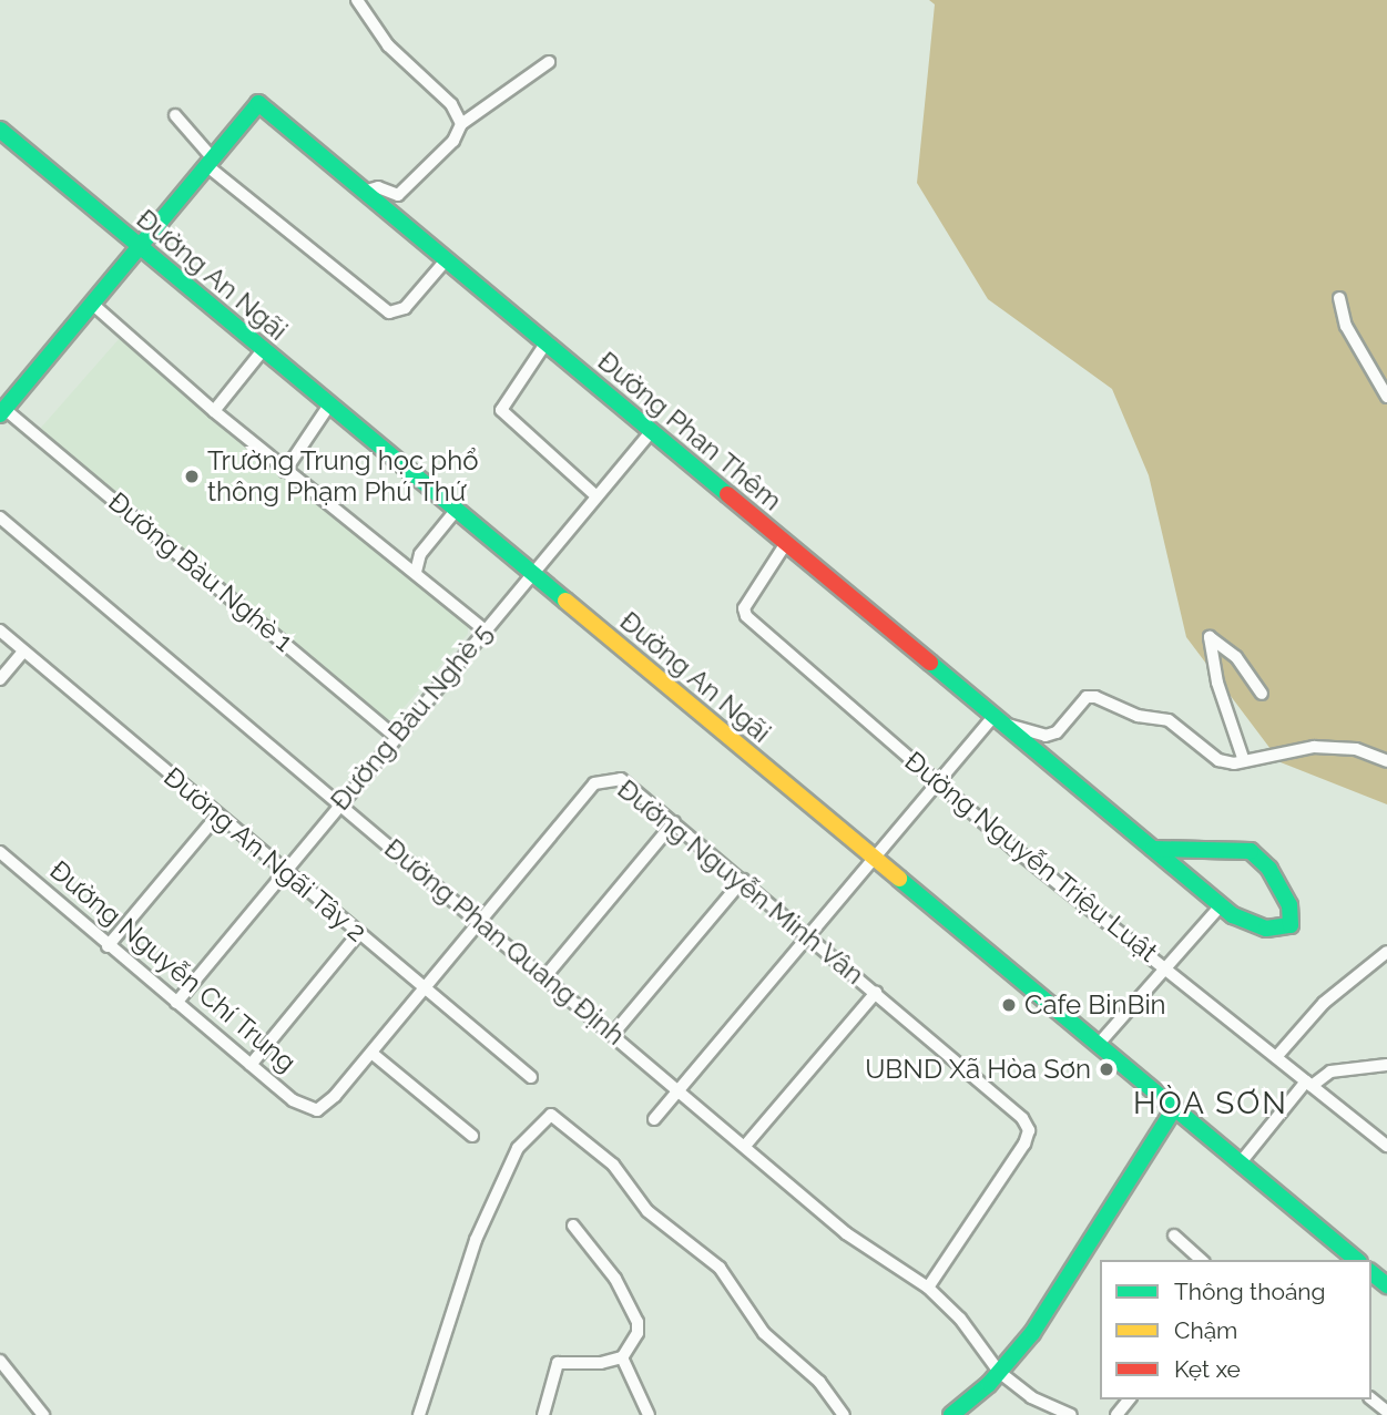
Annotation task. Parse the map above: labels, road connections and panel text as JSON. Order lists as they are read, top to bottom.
{
  "streets": {
    "main road": ["Đường An Ngãi", "Đường Phan Thêm"],
    "street": [
      "Đường Bàu Nghè 1",
      "Đường Bàu Nghè 5",
      "Đường An Ngãi Tây 2",
      "Đường Nguyễn Triệu Luật",
      "Đường Nguyễn Minh Vân",
      "Đường Phan Quang Định",
      "Đường Nguyễn Chí Trung"
    ]
  },
  "crossings": [
    ["Đường An Ngãi", "Đường Phan Thêm"],
    ["Đường An Ngãi", "Đường Bàu Nghè 5"],
    ["Đường Phan Thêm", "Đường Bàu Nghè 5"],
    ["Đường Phan Thêm", "Đường Nguyễn Triệu Luật"],
    ["Đường Bàu Nghè 1", "Đường Bàu Nghè 5"],
    ["Đường Bàu Nghè 5", "Đường An Ngãi Tây 2"],
    ["Đường Bàu Nghè 5", "Đường Phan Quang Định"],
    ["Đường Bàu Nghè 5", "Đường Nguyễn Chí Trung"],
    ["Đường An Ngãi Tây 2", "Đường Nguyễn Minh Vân"],
    ["Đường Nguyễn Minh Vân", "Đường Phan Quang Định"],
    ["Đường Nguyễn Minh Vân", "Đường Nguyễn Chí Trung"]
  ],
  "districts": ["HÒA SƠN"],
  "places": ["Trường Trung học phổ thông Phạm Phú Thứ", "Cafe BinBin", "UBND Xã Hòa Sơn"],
  "legend": ["Thông thoáng", "Chậm", "Kẹt xe"]
}
